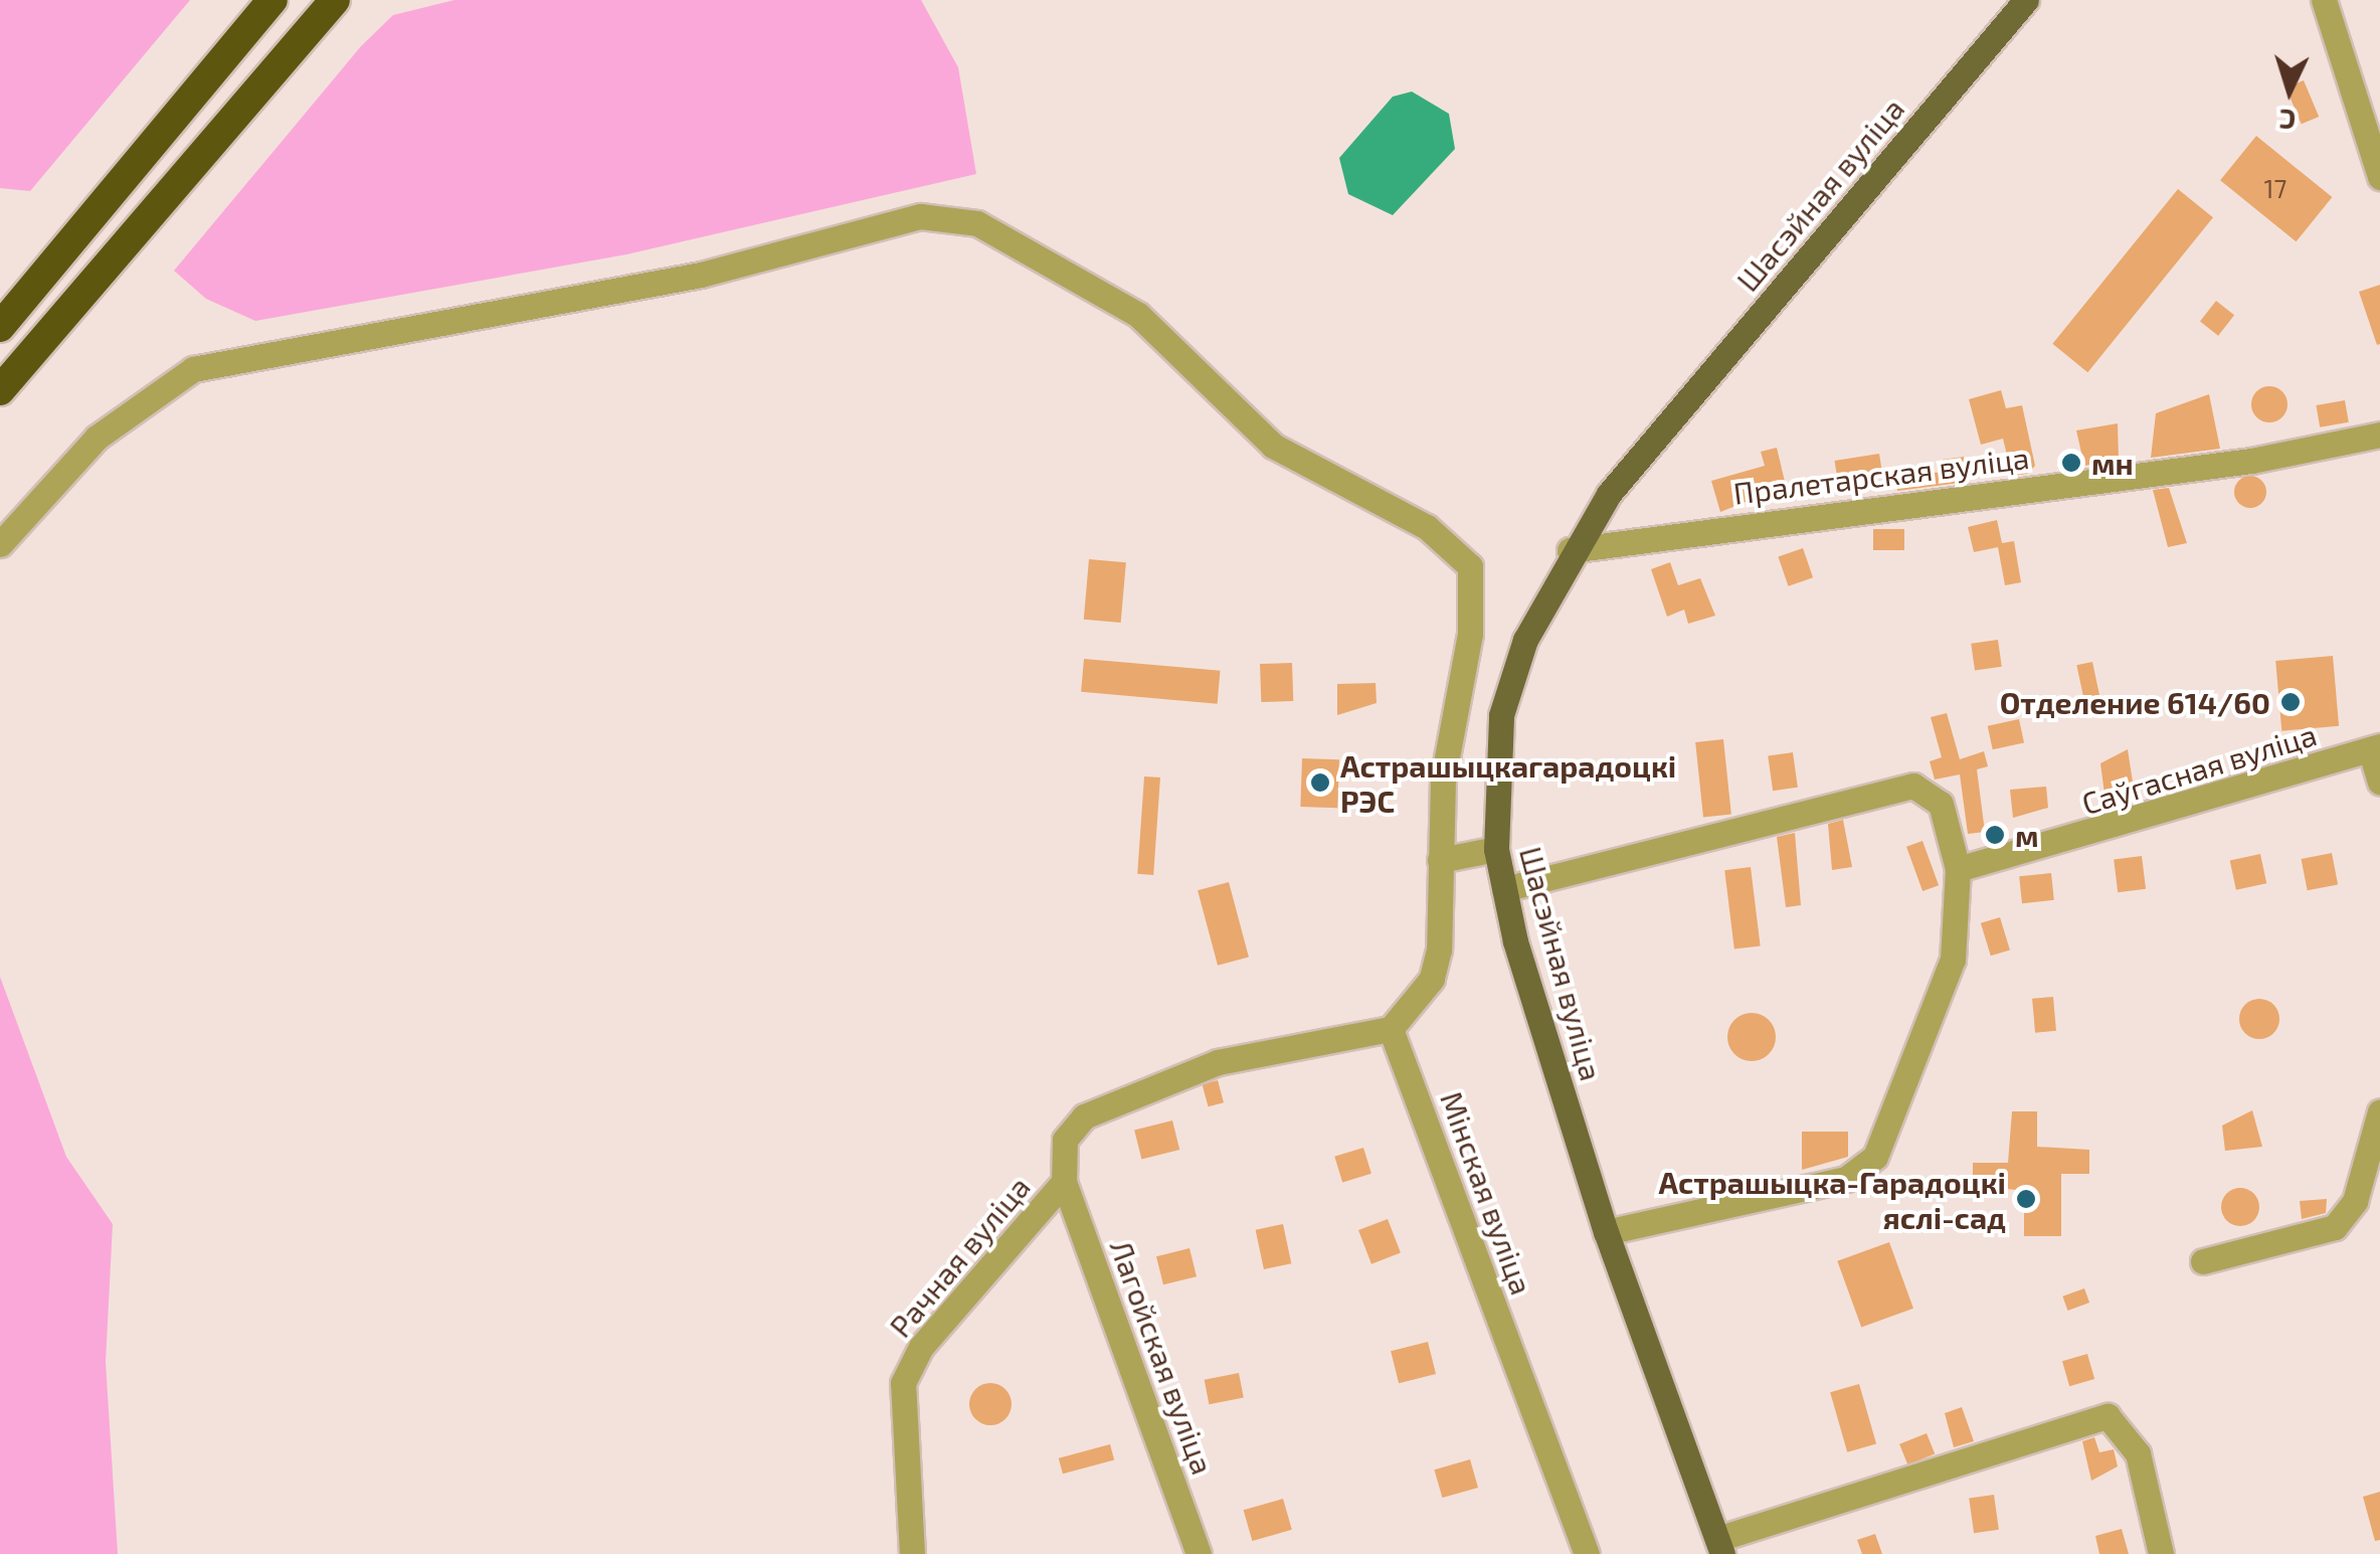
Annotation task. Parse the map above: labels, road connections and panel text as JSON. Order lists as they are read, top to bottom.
{
  "streets": {
    "main road": ["Шасэйная вуліца"],
    "street": [
      "Пралетарская вуліца",
      "Саўгасная вуліца",
      "Мінская вуліца",
      "Рачная вуліца",
      "Лагойская вуліца"
    ]
  },
  "crossings": [
    ["Шасэйная вуліца", "Пралетарская вуліца"],
    ["Рачная вуліца", "Лагойская вуліца"]
  ],
  "places": [
    "мн",
    "Отделение 614/60",
    "Астрашыцкагарадоцкі РЭС",
    "м",
    "Астрашыцка-Гарадоцкі яслі-сад"
  ],
  "house_numbers": ["17"],
  "north": "bottom"
}
